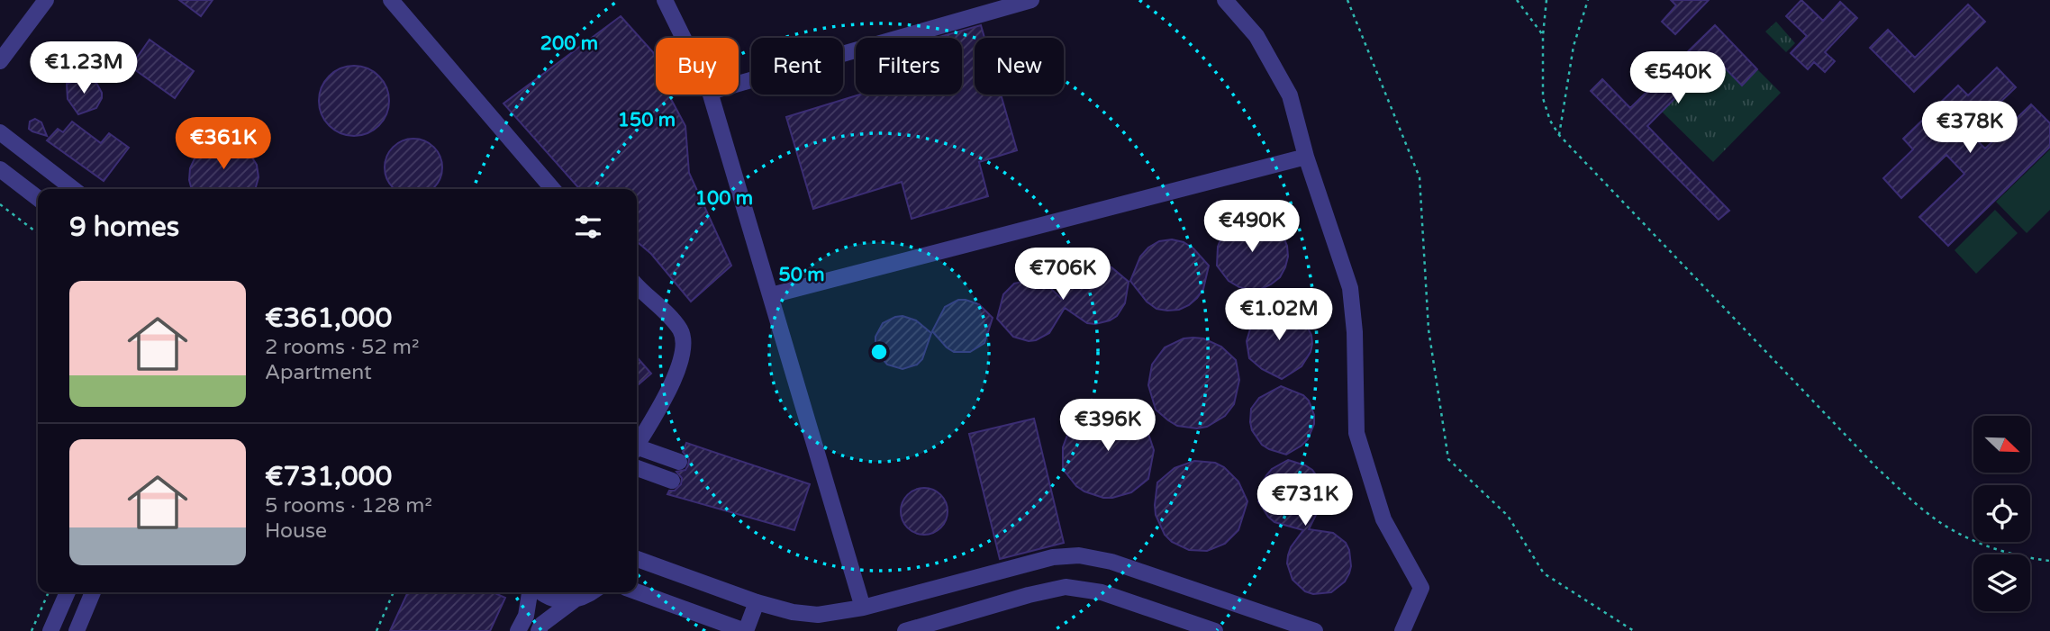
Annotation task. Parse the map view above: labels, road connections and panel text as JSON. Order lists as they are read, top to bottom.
{
  "north": "bottom right",
  "page": {
    "chip": [
      "Buy",
      "Rent",
      "Filters",
      "New"
    ],
    "price": [
      "€1.23M",
      "€540K",
      "€378K",
      "€361K",
      "€490K",
      "€706K",
      "€1.02M",
      "€396K",
      "€731K"
    ],
    "heading": "9 homes",
    "list": [
      {
        "name": "€361,000",
        "note": "2 rooms · 52 m² · Apartment"
      },
      {
        "name": "€731,000",
        "note": "5 rooms · 128 m² · House"
      }
    ]
  },
  "rings": [
    "200 m",
    "150 m",
    "100 m",
    "50 m"
  ]
}
